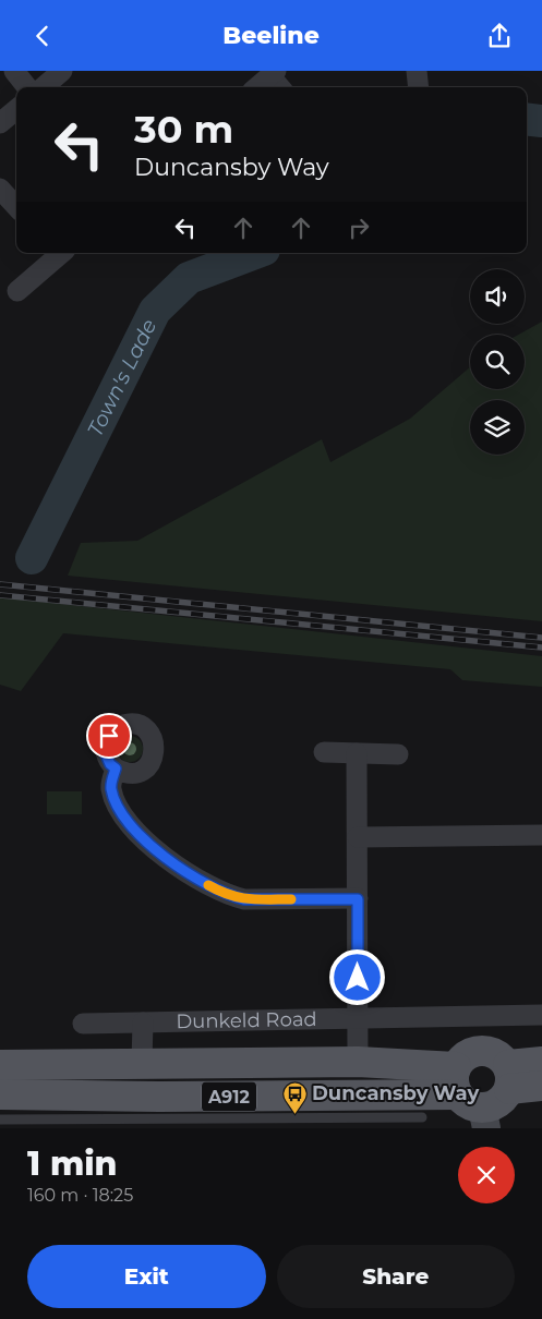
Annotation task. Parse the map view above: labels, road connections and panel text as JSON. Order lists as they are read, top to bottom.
{
  "streets": {
    "main road": ["A912"],
    "street": ["Dunkeld Road"]
  },
  "water": ["Town's Lade"],
  "places": {
    "bus stop": ["Duncansby Way"]
  },
  "page": {
    "header": "Beeline",
    "turn": ["30 m", "Duncansby Way"],
    "heading": ["1 min", "160 m · 18:25"],
    "buttons": ["Exit", "Share"]
  }
}
